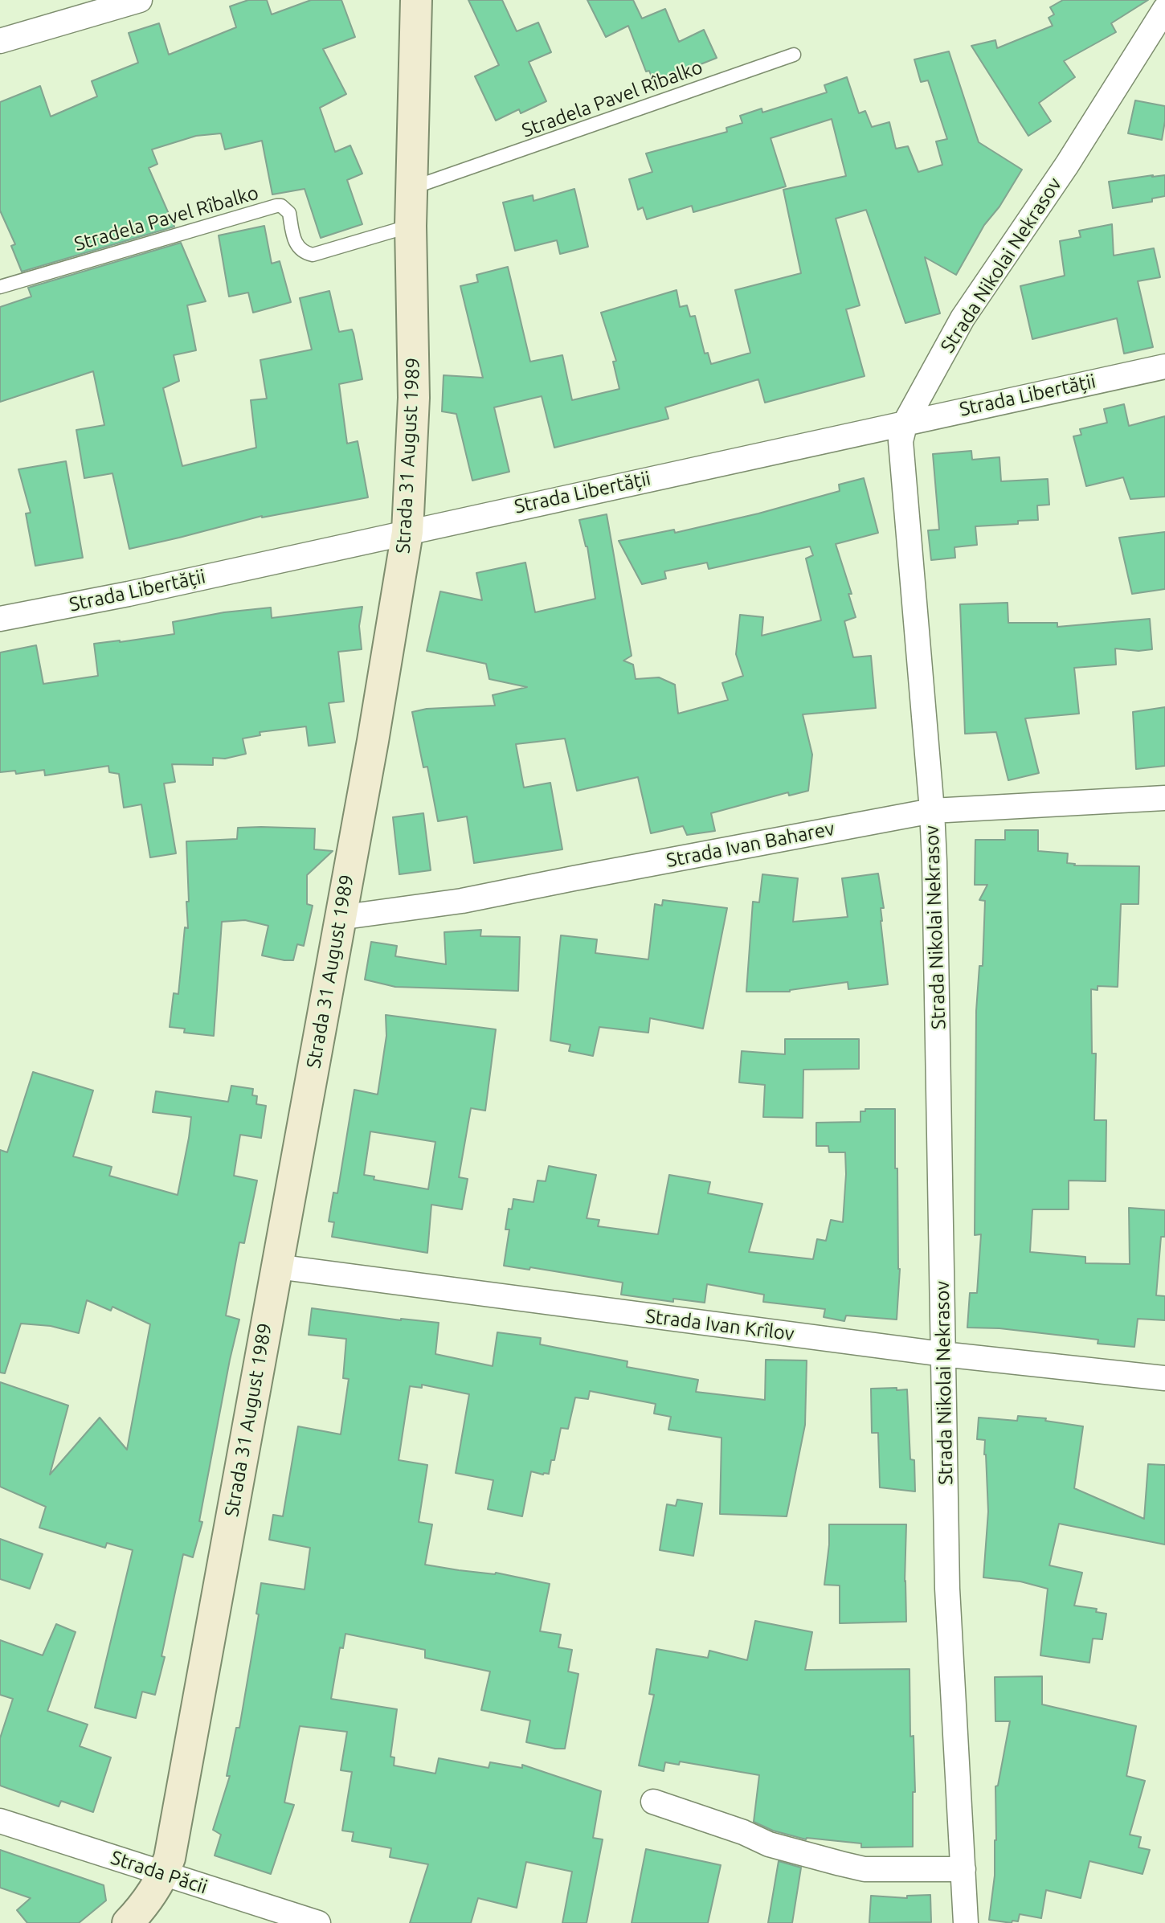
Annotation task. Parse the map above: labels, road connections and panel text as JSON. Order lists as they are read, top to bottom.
{
  "streets": {
    "main road": ["Strada 31 August 1989"],
    "street": [
      "Strada Nikolai Nekrasov",
      "Strada Libertății",
      "Strada Ivan Baharev",
      "Strada Ivan Krîlov",
      "Strada Păcii"
    ],
    "lane": ["Stradela Pavel Rîbalko"]
  },
  "crossings": [
    ["Stradela Pavel Rîbalko", "Strada 31 August 1989"],
    ["Strada Nikolai Nekrasov", "Strada Libertății"],
    ["Strada Nikolai Nekrasov", "Strada Ivan Baharev"],
    ["Strada Nikolai Nekrasov", "Strada Ivan Krîlov"],
    ["Strada Libertății", "Strada 31 August 1989"],
    ["Strada 31 August 1989", "Strada Ivan Baharev"],
    ["Strada 31 August 1989", "Strada Ivan Krîlov"],
    ["Strada 31 August 1989", "Strada Păcii"]
  ]
}
